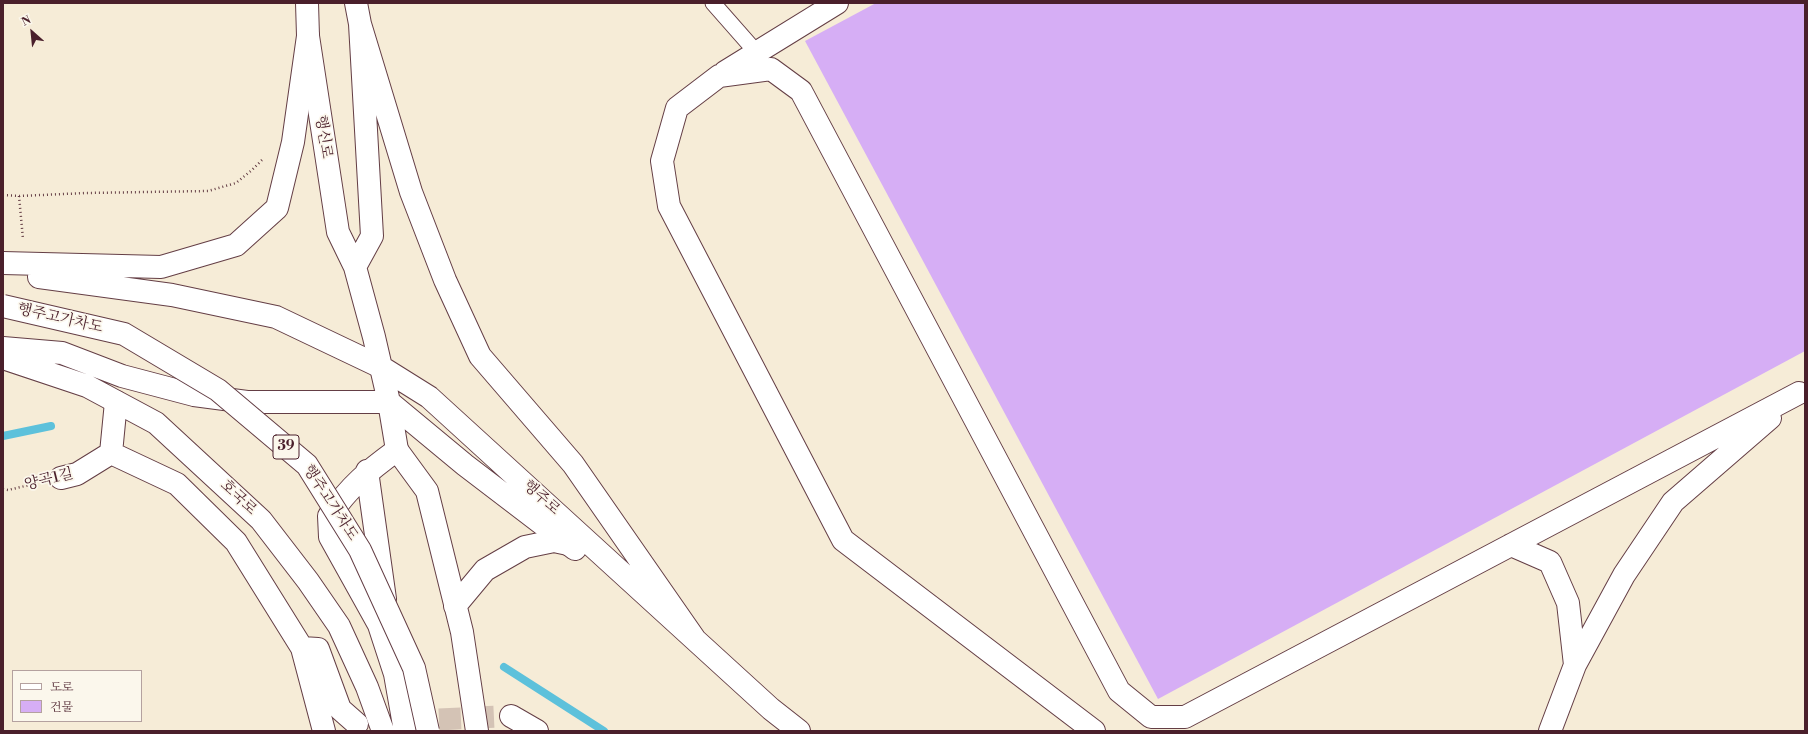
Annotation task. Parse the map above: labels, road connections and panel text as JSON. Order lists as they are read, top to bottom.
{
  "streets": {
    "main road": [
      "행신로",
      "행주고가차도",
      "39",
      "양곡1길",
      "호국로",
      "행주로"
    ]
  },
  "crossings": [
    ["행신로", "행주로"]
  ],
  "legend": ["도로", "건물"],
  "north": "top left"
}
